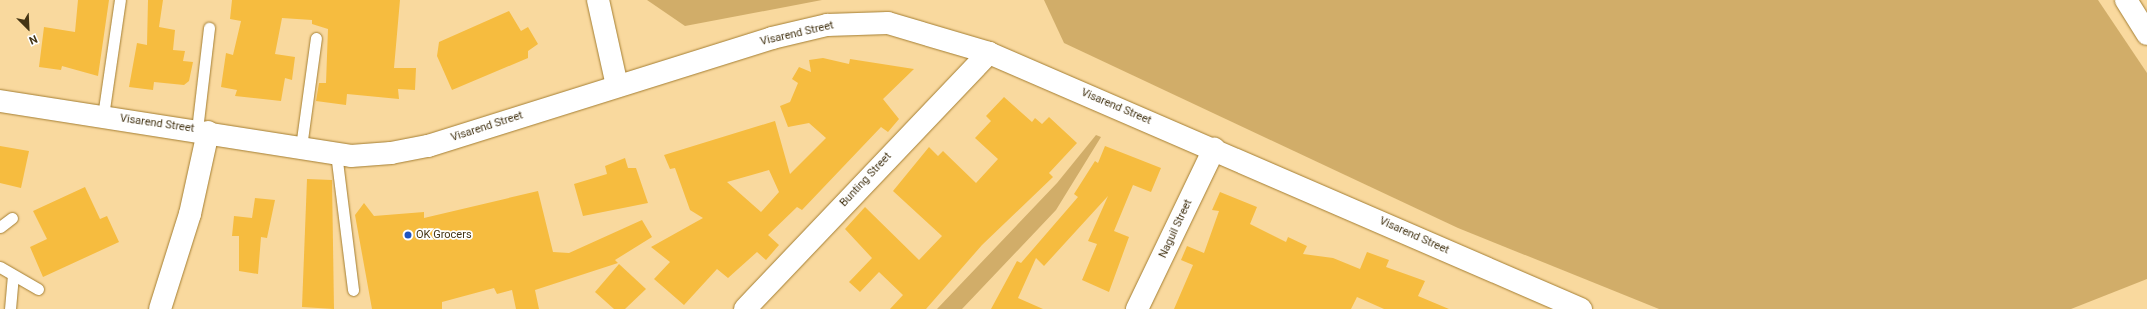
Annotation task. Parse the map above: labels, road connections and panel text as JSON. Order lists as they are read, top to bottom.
{
  "streets": {
    "street": ["Visarend Street", "Bunting Street", "Naguil Street"]
  },
  "crossings": [
    ["Visarend Street", "Bunting Street"],
    ["Visarend Street", "Naguil Street"]
  ],
  "places": ["OK Grocers"],
  "north": "bottom right"
}
